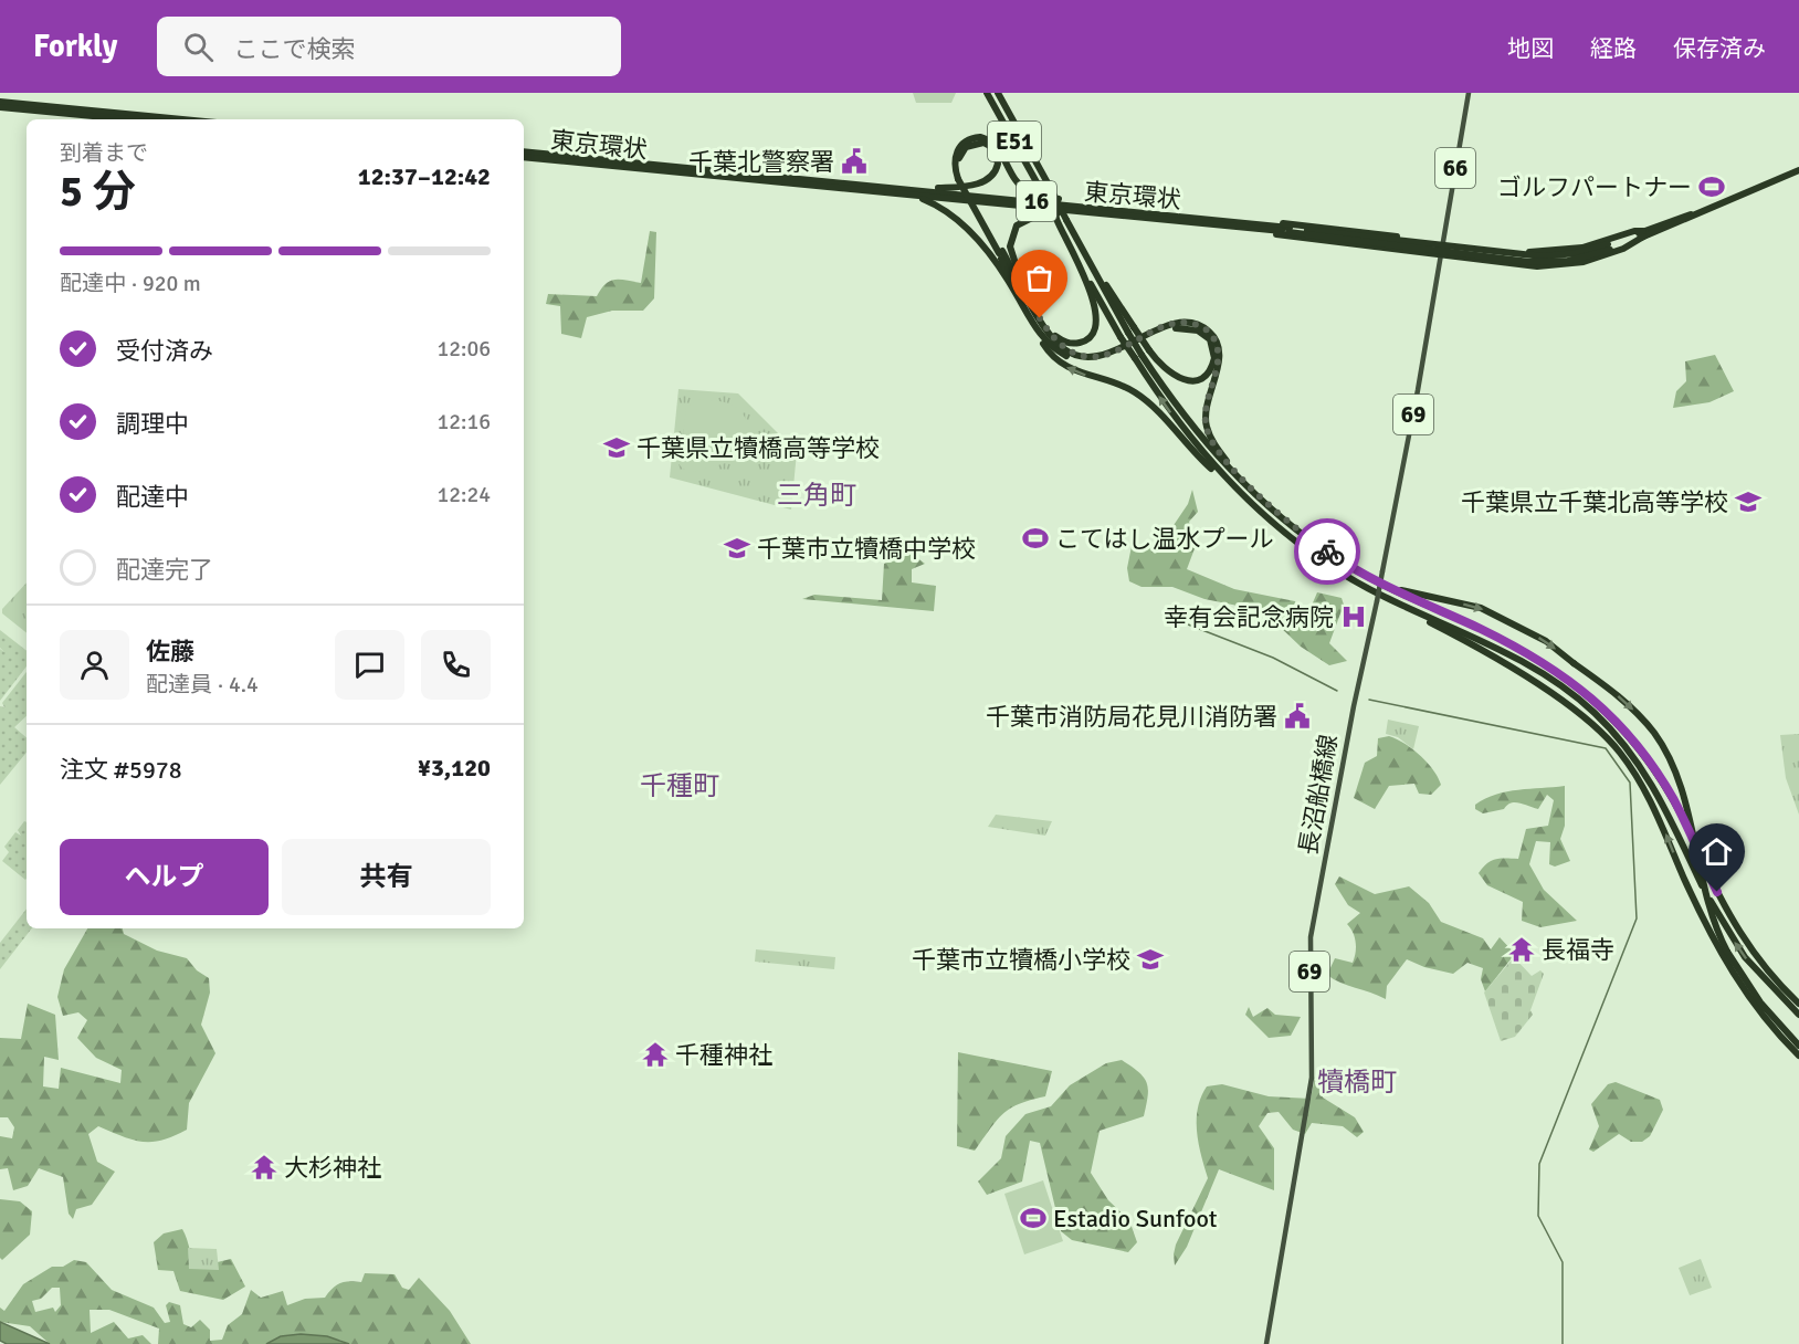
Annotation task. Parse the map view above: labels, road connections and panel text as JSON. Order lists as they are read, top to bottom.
{
  "streets": {
    "highway": ["E51", "東京環状", "16"],
    "main road": ["66", "69", "長沼船橋線"]
  },
  "crossings": [
    ["東京環状", "16"],
    ["66", "16"],
    ["66", "長沼船橋線"],
    ["16", "長沼船橋線"]
  ],
  "districts": ["三角町", "千種町", "犢橋町"],
  "places": {
    "public building": ["千葉北警察署", "千葉市消防局花見川消防署"],
    "sports": ["ゴルフパートナー", "こてはし温水プール", "Estadio Sunfoot"],
    "school or university": [
      "千葉県立犢橋高等学校",
      "千葉県立千葉北高等学校",
      "千葉市立犢橋中学校",
      "千葉市立犢橋小学校"
    ],
    "hospital": ["幸有会記念病院"],
    "temple": ["長福寺", "千種神社", "大杉神社"]
  },
  "page": {
    "header": "Forkly",
    "search": "ここで検索",
    "nav": ["地図", "経路", "保存済み"],
    "heading": ["5 分", "到着まで", "12:37–12:42"],
    "panel": [
      "佐藤",
      "配達員 · 4.4",
      "注文 #5978",
      "¥3,120"
    ],
    "bar": "配達中 · 920 m",
    "list": [
      ["受付済み", "12:06"],
      ["調理中", "12:16"],
      ["配達中", "12:24"],
      "配達完了"
    ],
    "buttons": ["ヘルプ", "共有"]
  }
}
